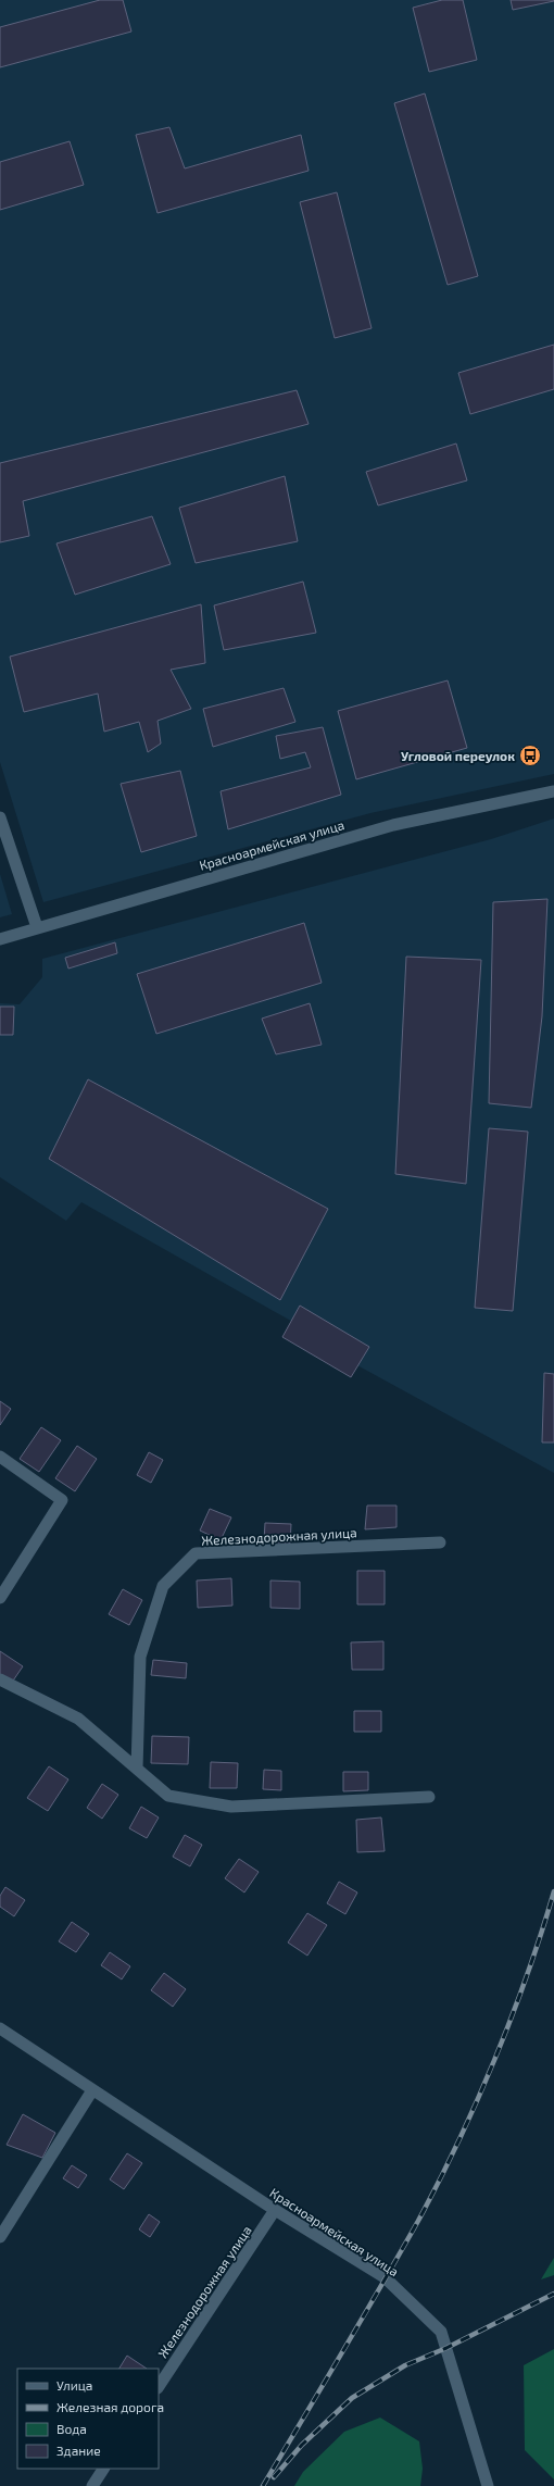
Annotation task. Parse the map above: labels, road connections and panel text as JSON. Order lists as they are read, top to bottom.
{
  "streets": {
    "street": ["Красноармейская улица", "Железнодорожная улица"]
  },
  "crossings": [
    ["Красноармейская улица", "Железнодорожная улица"]
  ],
  "places": {
    "bus stop": ["Угловой переулок"]
  },
  "legend": [
    "Улица",
    "Железная дорога",
    "Вода",
    "Здание"
  ]
}
